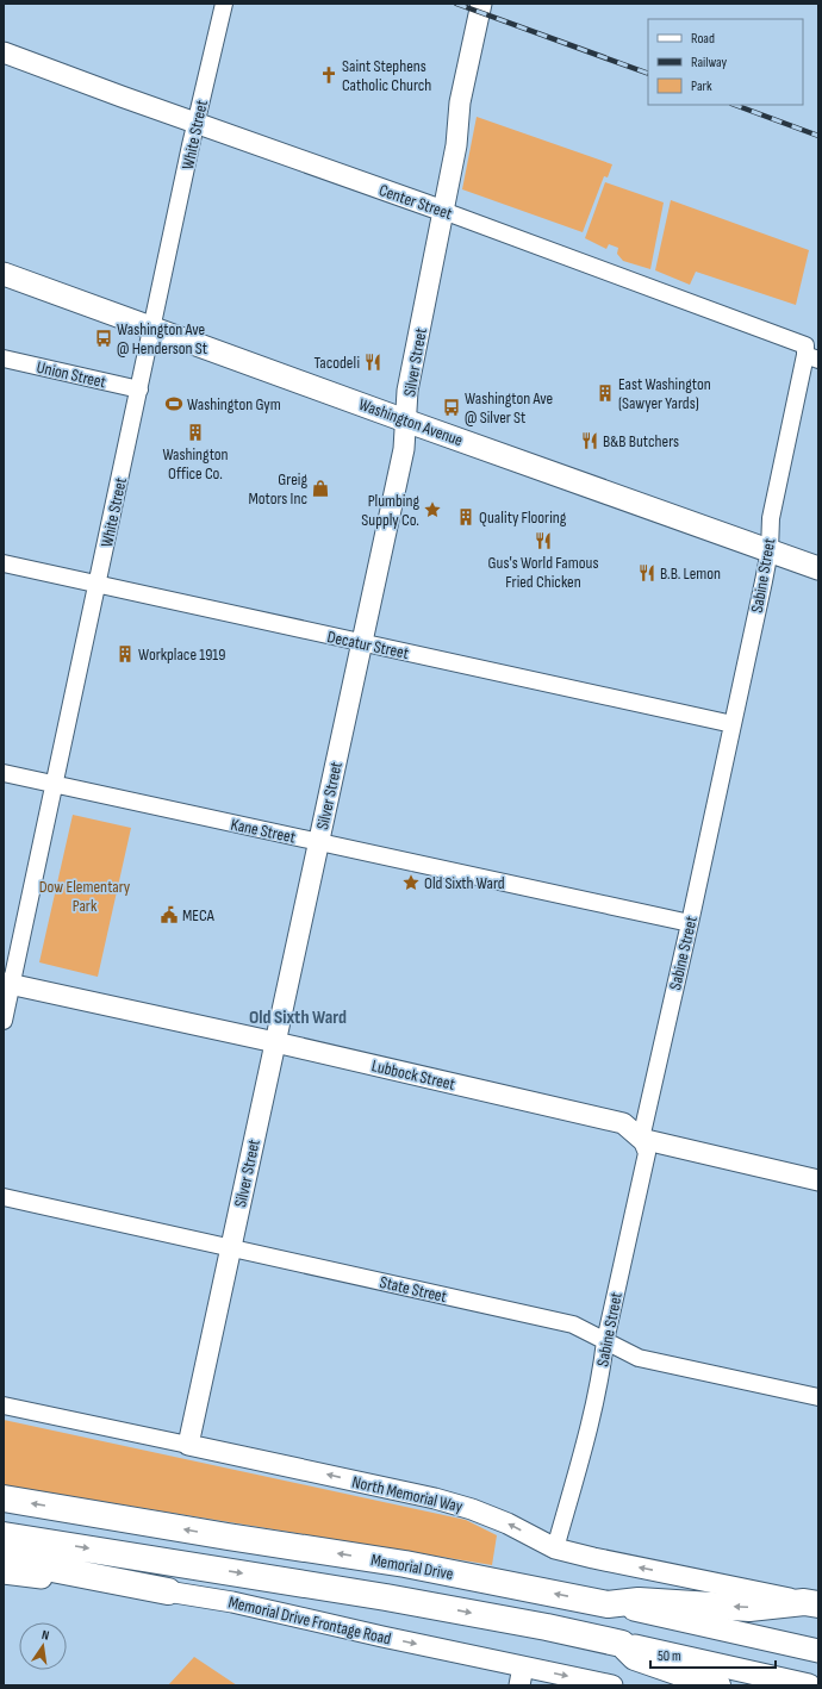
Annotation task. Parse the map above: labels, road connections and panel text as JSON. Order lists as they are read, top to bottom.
{
  "streets": {
    "main road": ["Washington Avenue", "Memorial Drive"],
    "street": [
      "White Street",
      "Center Street",
      "Silver Street",
      "Union Street",
      "Sabine Street",
      "Decatur Street",
      "Kane Street",
      "Lubbock Street",
      "State Street",
      "North Memorial Way",
      "Memorial Drive Frontage Road"
    ]
  },
  "crossings": [
    ["White Street", "Center Street"],
    ["White Street", "Union Street"],
    ["White Street", "Washington Avenue"],
    ["White Street", "Decatur Street"],
    ["White Street", "Kane Street"],
    ["White Street", "Lubbock Street"],
    ["Center Street", "Silver Street"],
    ["Center Street", "Sabine Street"],
    ["Silver Street", "Washington Avenue"],
    ["Silver Street", "Decatur Street"],
    ["Silver Street", "Kane Street"],
    ["Silver Street", "Lubbock Street"],
    ["Silver Street", "State Street"],
    ["Silver Street", "North Memorial Way"],
    ["Washington Avenue", "Sabine Street"],
    ["Sabine Street", "Decatur Street"],
    ["Sabine Street", "Kane Street"],
    ["Sabine Street", "Lubbock Street"],
    ["Sabine Street", "State Street"],
    ["Sabine Street", "North Memorial Way"]
  ],
  "one_way": ["North Memorial Way", "Memorial Drive Frontage Road"],
  "districts": ["Old Sixth Ward"],
  "parks": ["Dow Elementary Park"],
  "places": {
    "church": ["Saint Stephens Catholic Church"],
    "bus stop": ["Washington Ave @ Henderson St", "Washington Ave @ Silver St"],
    "restaurant": [
      "Tacodeli",
      "B&B Butchers",
      "Gus's World Famous Fried Chicken",
      "B.B. Lemon"
    ],
    "building": [
      "East Washington (Sawyer Yards)",
      "Washington Office Co.",
      "Quality Flooring",
      "Workplace 1919"
    ],
    "sports": ["Washington Gym"],
    "shop": ["Greig Motors Inc"],
    "place": ["Plumbing Supply Co.", "Old Sixth Ward"],
    "public building": ["MECA"]
  },
  "legend": ["Road", "Railway", "Park"],
  "scale_bar": "50 m",
  "north": "top"
}
